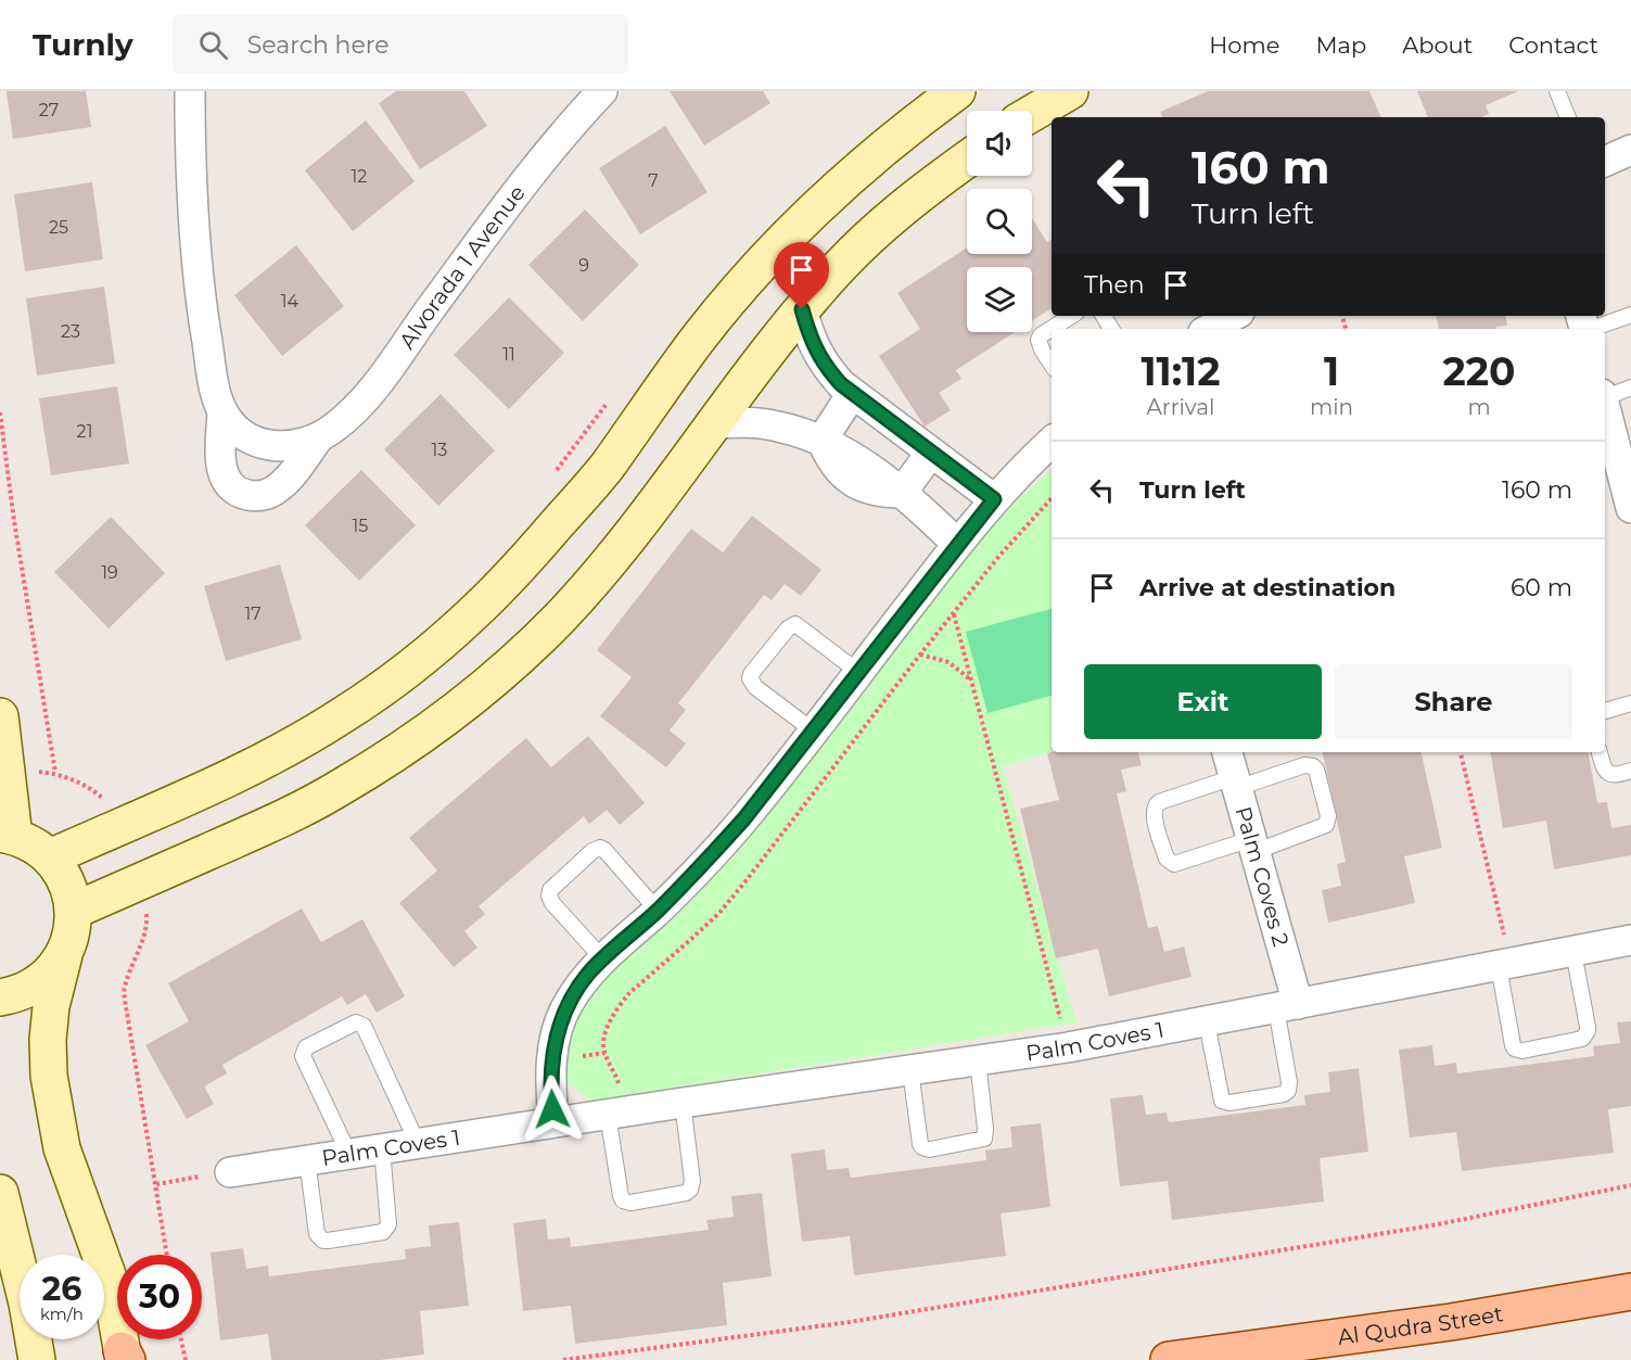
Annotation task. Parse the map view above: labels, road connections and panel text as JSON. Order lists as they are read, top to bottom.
{
  "streets": {
    "main road": ["Al Qudra Street"],
    "street": ["Alvorada 1 Avenue", "Palm Coves 2", "Palm Coves 1"]
  },
  "crossings": [
    ["Palm Coves 2", "Palm Coves 1"]
  ],
  "house_numbers": [
    "27",
    "12",
    "7",
    "25",
    "9",
    "14",
    "23",
    "11",
    "21",
    "13",
    "15",
    "19",
    "17"
  ],
  "page": {
    "header": "Turnly",
    "search": "Search here",
    "nav": [
      "Home",
      "Map",
      "About",
      "Contact"
    ],
    "turn": ["160 m", "Turn left"],
    "then": "Then",
    "eta": [
      "11:12",
      "Arrival",
      "1",
      "min",
      "220",
      "m"
    ],
    "list": [
      {
        "name": "Turn left",
        "value": "160 m"
      },
      {
        "name": "Arrive at destination",
        "value": "60 m"
      }
    ],
    "buttons": ["Exit", "Share"],
    "speed": "26 km/h",
    "limit": "30"
  }
}
